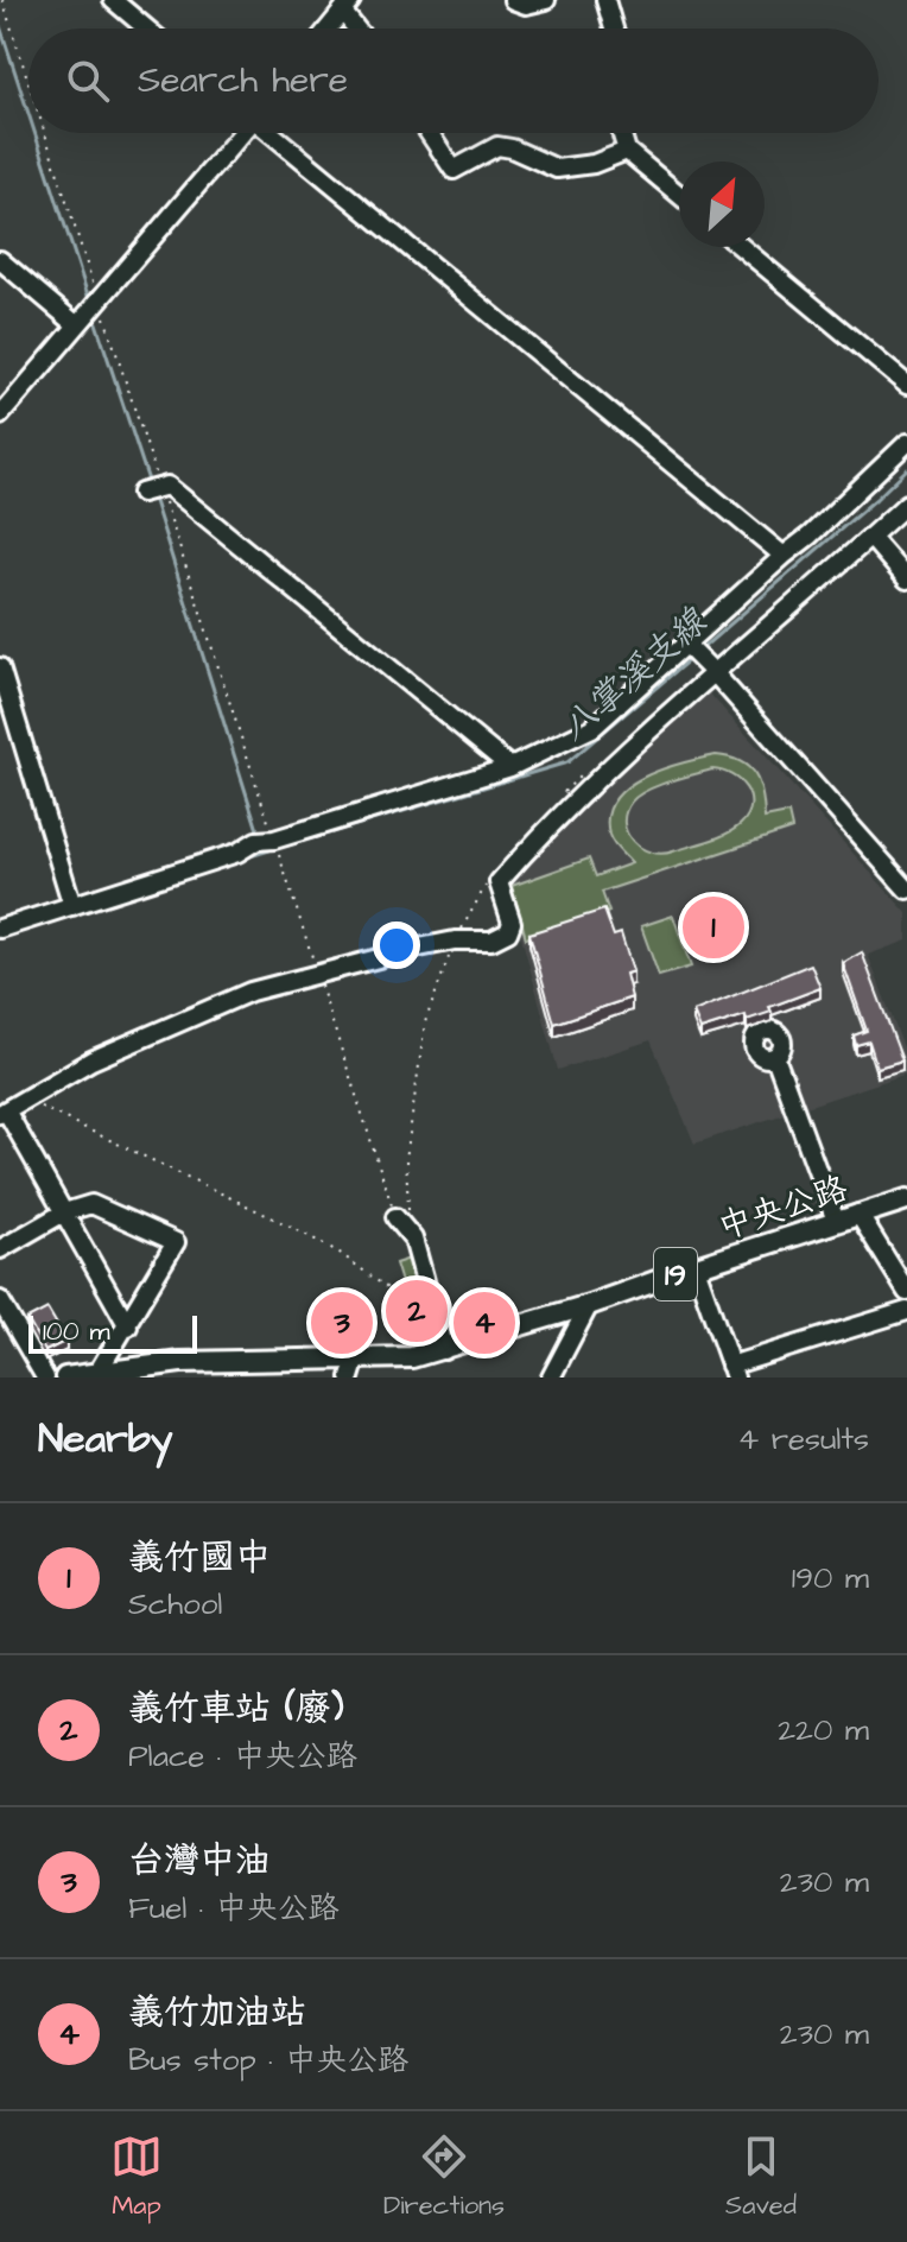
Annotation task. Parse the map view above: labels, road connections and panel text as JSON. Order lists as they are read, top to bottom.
{
  "streets": {
    "main road": ["中央公路", "19"]
  },
  "water": ["八掌溪支線"],
  "scale_bar": "100 m",
  "north": "top right",
  "page": {
    "search": "Search here",
    "pins": [
      "1",
      "2",
      "3",
      "4"
    ],
    "scale": "100 m",
    "heading": ["Nearby", "4 results"],
    "list": [
      {
        "mark": "1",
        "name": "義竹國中",
        "note": "School",
        "value": "190 m"
      },
      {
        "mark": "2",
        "name": "義竹車站 (廢)",
        "note": "Place · 中央公路",
        "value": "220 m"
      },
      {
        "mark": "3",
        "name": "台灣中油",
        "note": "Fuel · 中央公路",
        "value": "230 m"
      },
      {
        "mark": "4",
        "name": "義竹加油站",
        "note": "Bus stop · 中央公路",
        "value": "230 m"
      }
    ],
    "nav": ["Map", "Directions", "Saved"]
  }
}
